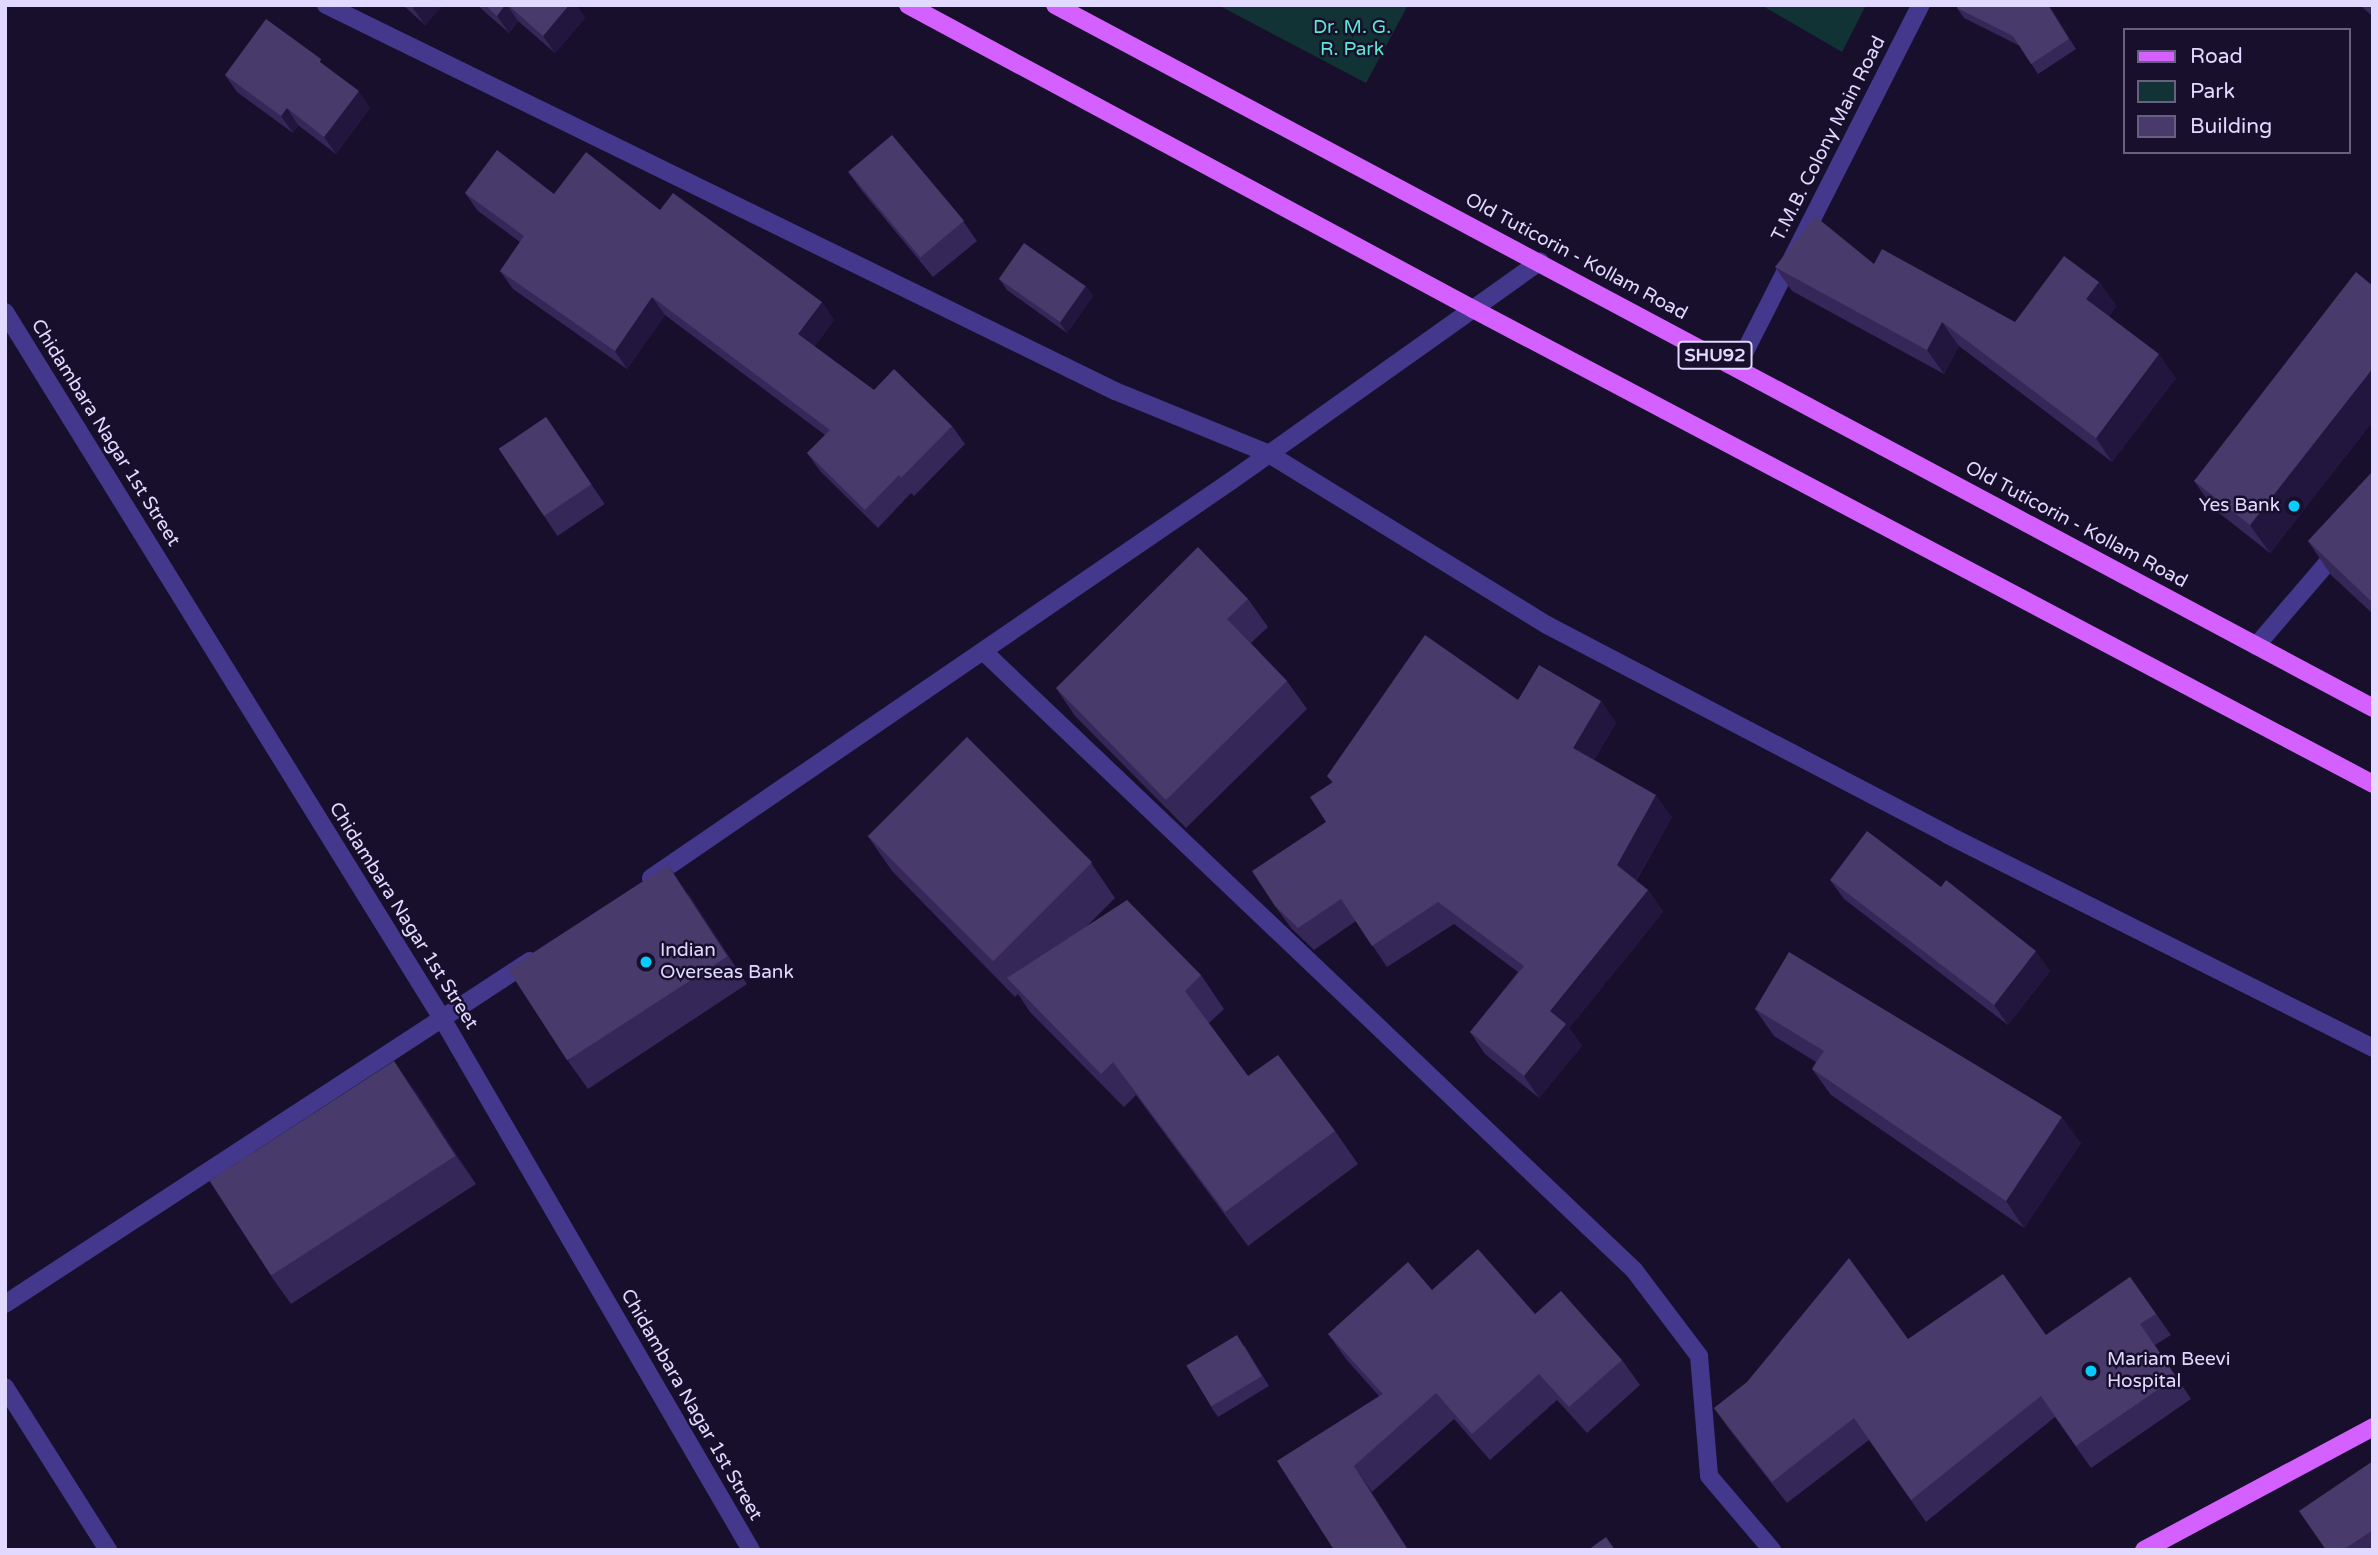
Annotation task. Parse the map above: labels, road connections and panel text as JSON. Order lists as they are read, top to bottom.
{
  "streets": {
    "main road": ["Old Tuticorin - Kollam Road", "SHU92"],
    "street": ["T.M.B. Colony Main Road", "Chidambara Nagar 1st Street"]
  },
  "crossings": [
    ["T.M.B. Colony Main Road", "Old Tuticorin - Kollam Road"]
  ],
  "parks": ["Dr. M. G. R. Park"],
  "places": ["Yes Bank", "Indian Overseas Bank", "Mariam Beevi Hospital"],
  "legend": ["Road", "Park", "Building"]
}
